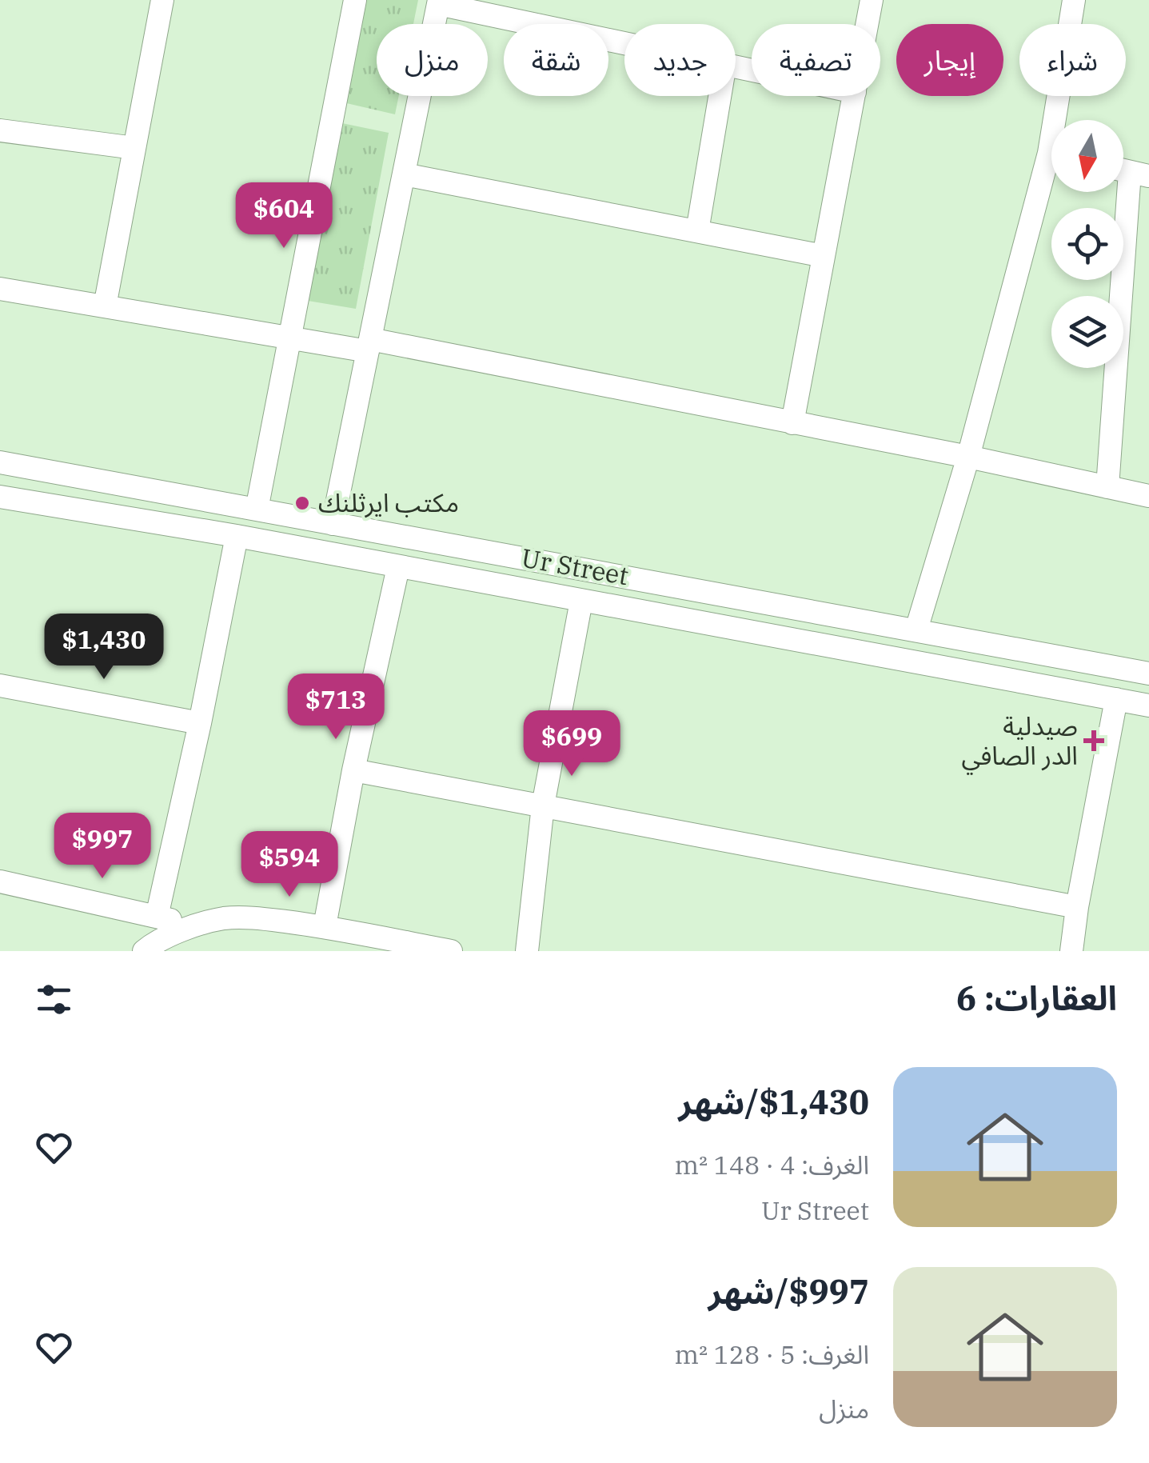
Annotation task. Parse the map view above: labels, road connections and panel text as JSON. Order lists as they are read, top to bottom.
{
  "streets": {
    "street": ["Ur Street"]
  },
  "places": {
    "other": ["مكتب ايرثلنك"],
    "health": ["صيدلية الدر الصافي"]
  },
  "north": "bottom",
  "page": {
    "chip": [
      "شراء",
      "إيجار",
      "تصفية",
      "جديد",
      "شقة",
      "منزل"
    ],
    "price": [
      "$604",
      "$1,430",
      "$713",
      "$699",
      "$997",
      "$594"
    ],
    "heading": "العقارات: 6",
    "list": [
      {
        "name": "$1,430/شهر",
        "note": "الغرف: 4 · 148 m² · Ur Street"
      },
      {
        "name": "$997/شهر",
        "note": "الغرف: 5 · 128 m² · منزل"
      }
    ]
  }
}
